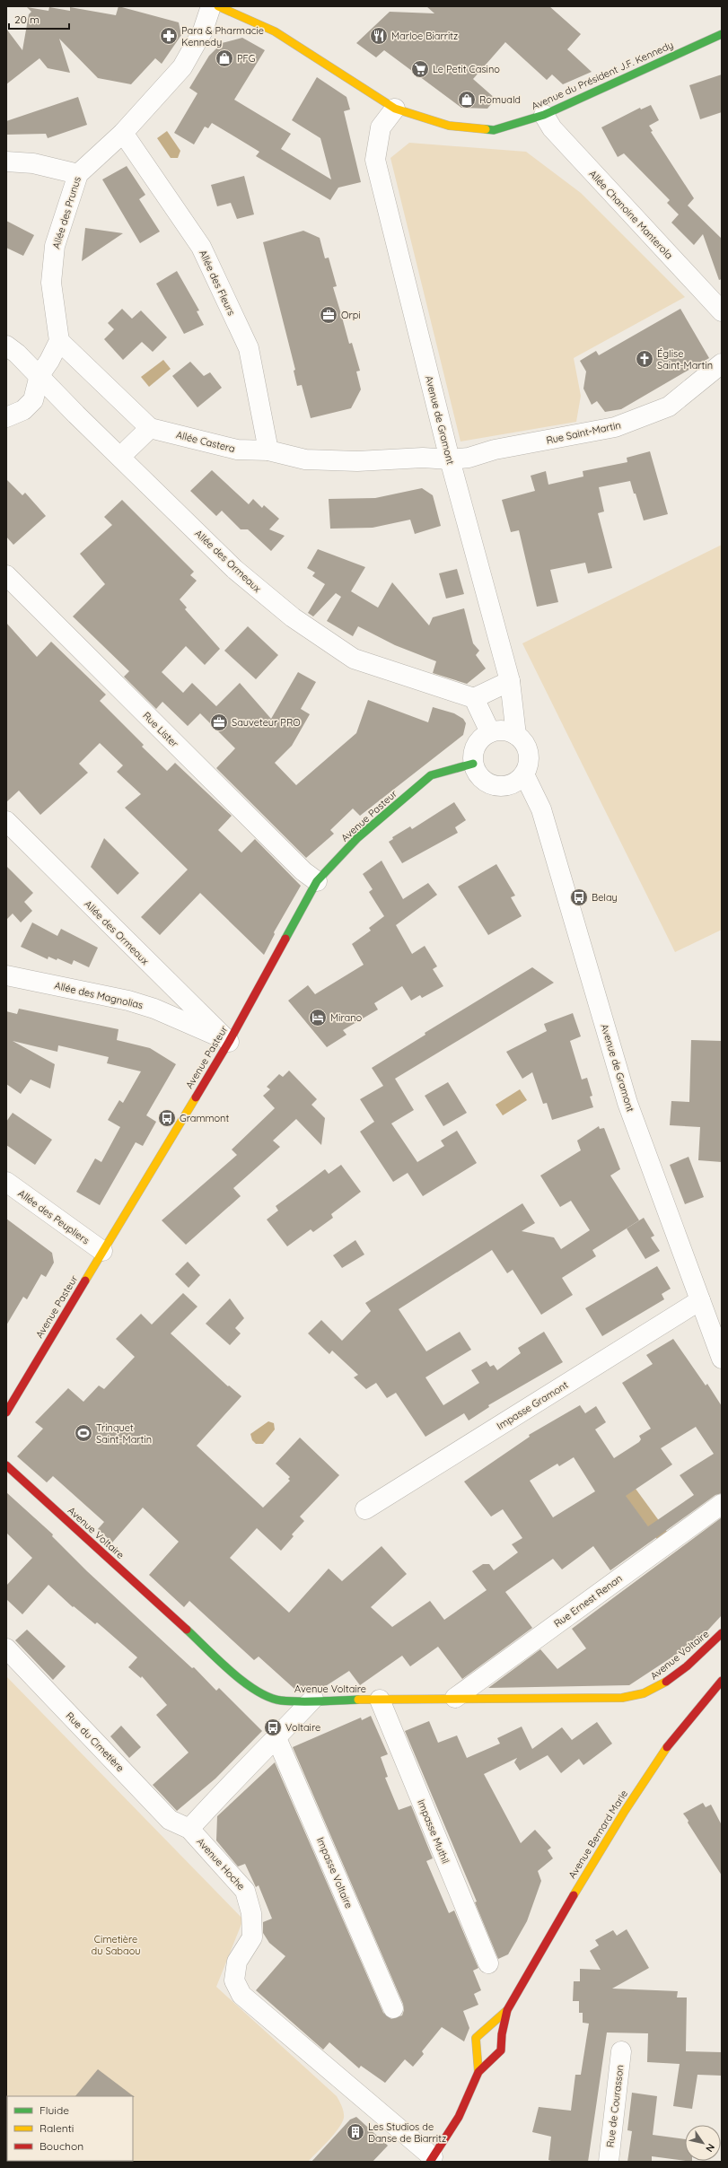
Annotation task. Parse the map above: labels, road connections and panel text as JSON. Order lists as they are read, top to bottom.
{
  "streets": {
    "street": [
      "Avenue du Président J.F. Kennedy",
      "Allée des Prunus",
      "Allée Chanoine Manterola",
      "Allée des Fleurs",
      "Avenue de Gramont",
      "Rue Saint-Martin",
      "Allée Castera",
      "Allée des Ormeaux",
      "Rue Lister",
      "Avenue Pasteur",
      "Allée des Magnolias",
      "Allée des Peupliers",
      "Impasse Gramont",
      "Avenue Voltaire",
      "Rue Ernest Renan",
      "Rue du Cimetière",
      "Impasse Muthil",
      "Avenue Bernard Marie",
      "Avenue Hoche",
      "Impasse Voltaire",
      "Rue de Courasson"
    ]
  },
  "crossings": [
    ["Avenue du Président J.F. Kennedy", "Allée Chanoine Manterola"],
    ["Avenue du Président J.F. Kennedy", "Avenue de Gramont"],
    ["Allée des Prunus", "Allée des Fleurs"],
    ["Allée des Prunus", "Allée Castera"],
    ["Allée des Fleurs", "Allée Castera"],
    ["Avenue de Gramont", "Rue Saint-Martin"],
    ["Avenue de Gramont", "Allée Castera"],
    ["Avenue de Gramont", "Avenue Pasteur"],
    ["Avenue de Gramont", "Impasse Gramont"],
    ["Rue Saint-Martin", "Allée Castera"],
    ["Allée des Ormeaux", "Avenue Pasteur"],
    ["Allée des Ormeaux", "Allée des Magnolias"],
    ["Rue Lister", "Avenue Pasteur"],
    ["Avenue Pasteur", "Allée des Magnolias"],
    ["Avenue Pasteur", "Allée des Peupliers"],
    ["Avenue Voltaire", "Rue Ernest Renan"],
    ["Avenue Voltaire", "Impasse Muthil"],
    ["Avenue Voltaire", "Avenue Hoche"],
    ["Rue du Cimetière", "Avenue Hoche"],
    ["Avenue Bernard Marie", "Avenue Hoche"],
    ["Avenue Hoche", "Impasse Voltaire"]
  ],
  "parks": ["Cimetière du Sabaou"],
  "places": {
    "pharmacy": ["Para & Pharmacie Kennedy"],
    "restaurant": ["Marloe Biarritz"],
    "shop": ["PFG", "Romuald"],
    "supermarket": ["Le Petit Casino"],
    "office": ["Orpi", "Sauveteur PRO"],
    "church": ["Église Saint-Martin"],
    "bus stop": ["Belay", "Grammont", "Voltaire"],
    "hotel": ["Mirano"],
    "sports": ["Trinquet Saint-Martin"],
    "building": ["Les Studios de Danse de Biarritz"]
  },
  "legend": ["Fluide", "Ralenti", "Bouchon"],
  "scale_bar": "20 m",
  "north": "bottom right"
}
